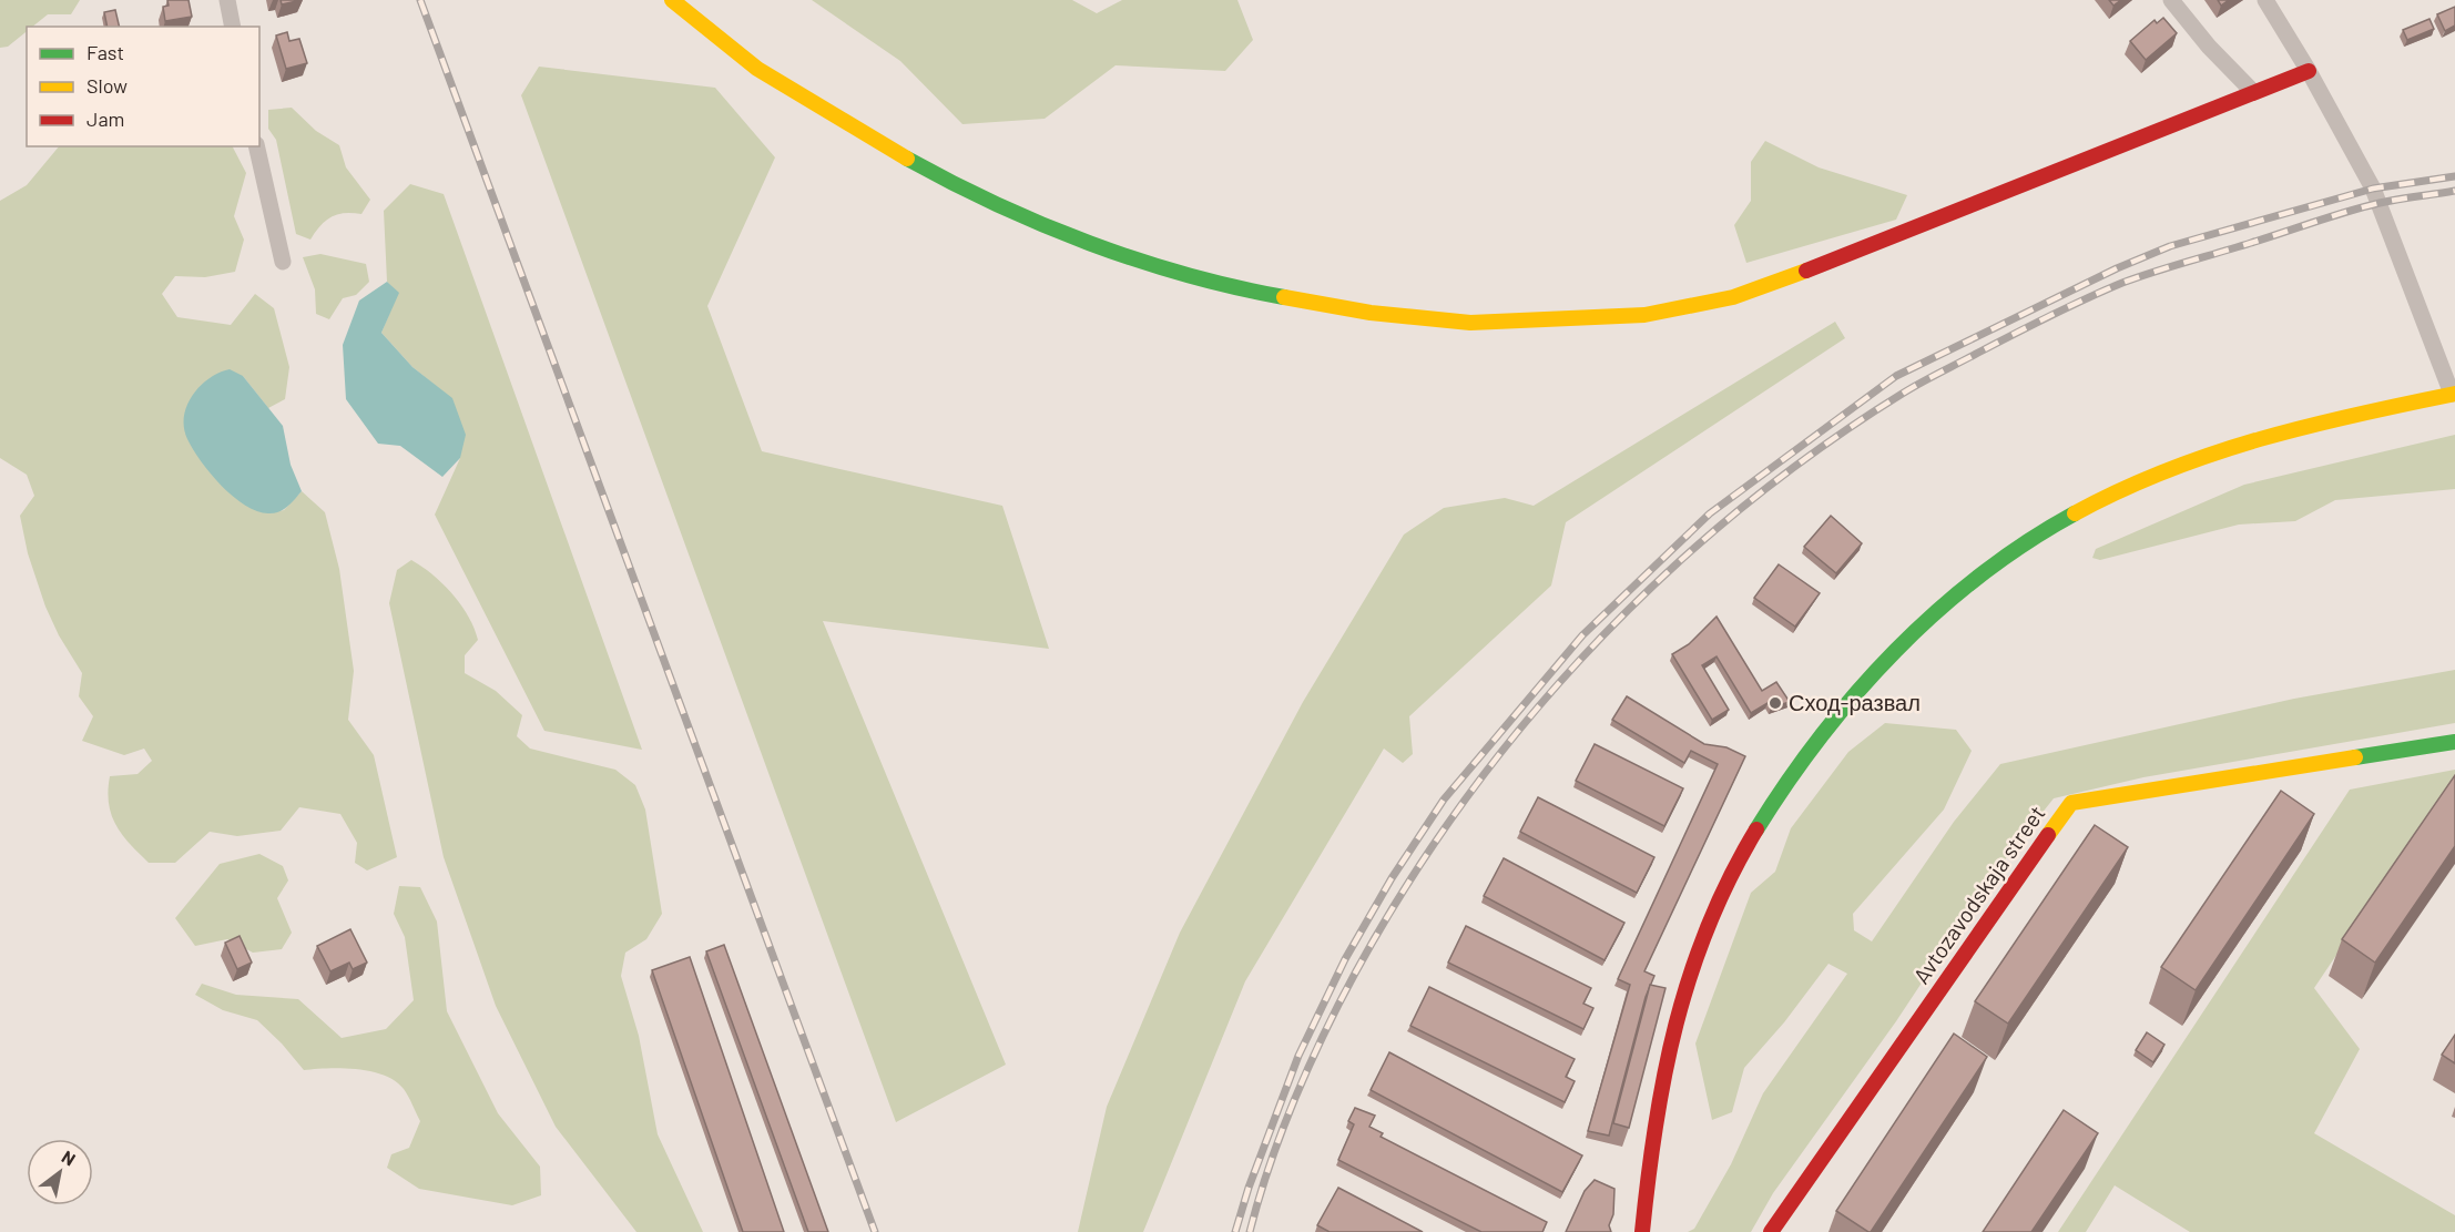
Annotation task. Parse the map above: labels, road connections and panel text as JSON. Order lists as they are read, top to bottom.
{
  "streets": {
    "street": ["Avtozavodskaja street"]
  },
  "places": ["Сход-развал"],
  "legend": ["Fast", "Slow", "Jam"],
  "north": "top right"
}
